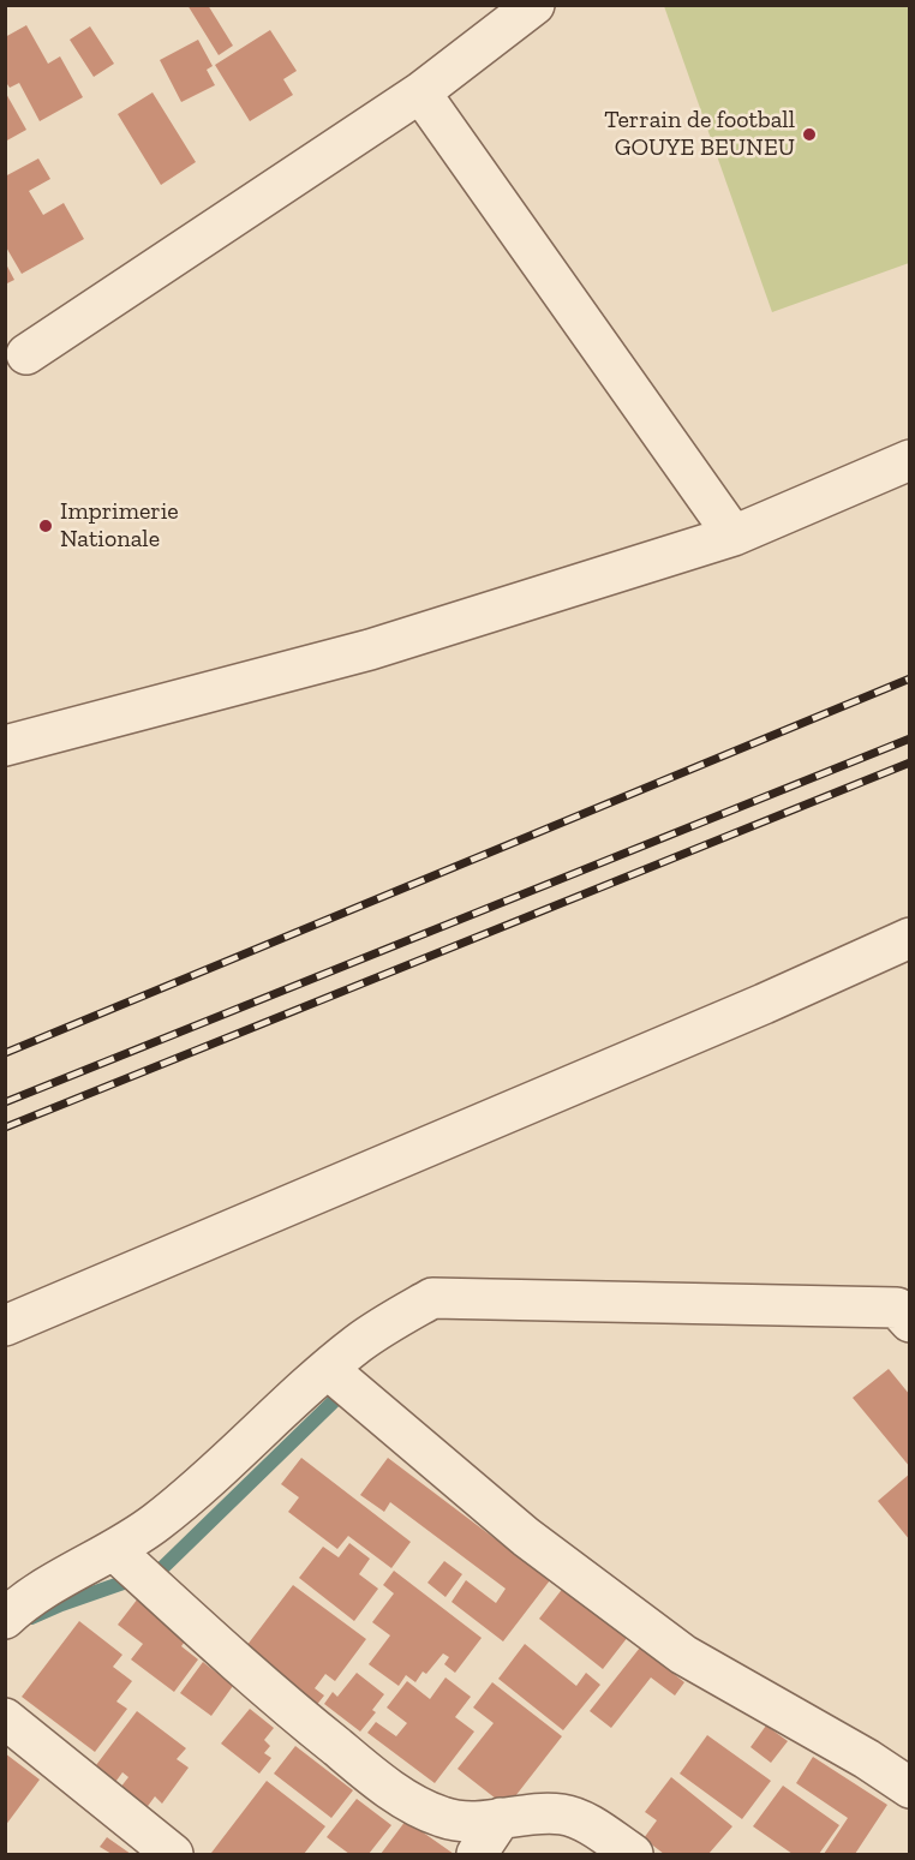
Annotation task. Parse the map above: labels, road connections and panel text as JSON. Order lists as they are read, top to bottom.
{
  "places": ["Terrain de football GOUYE BEUNEU", "Imprimerie Nationale"]
}
